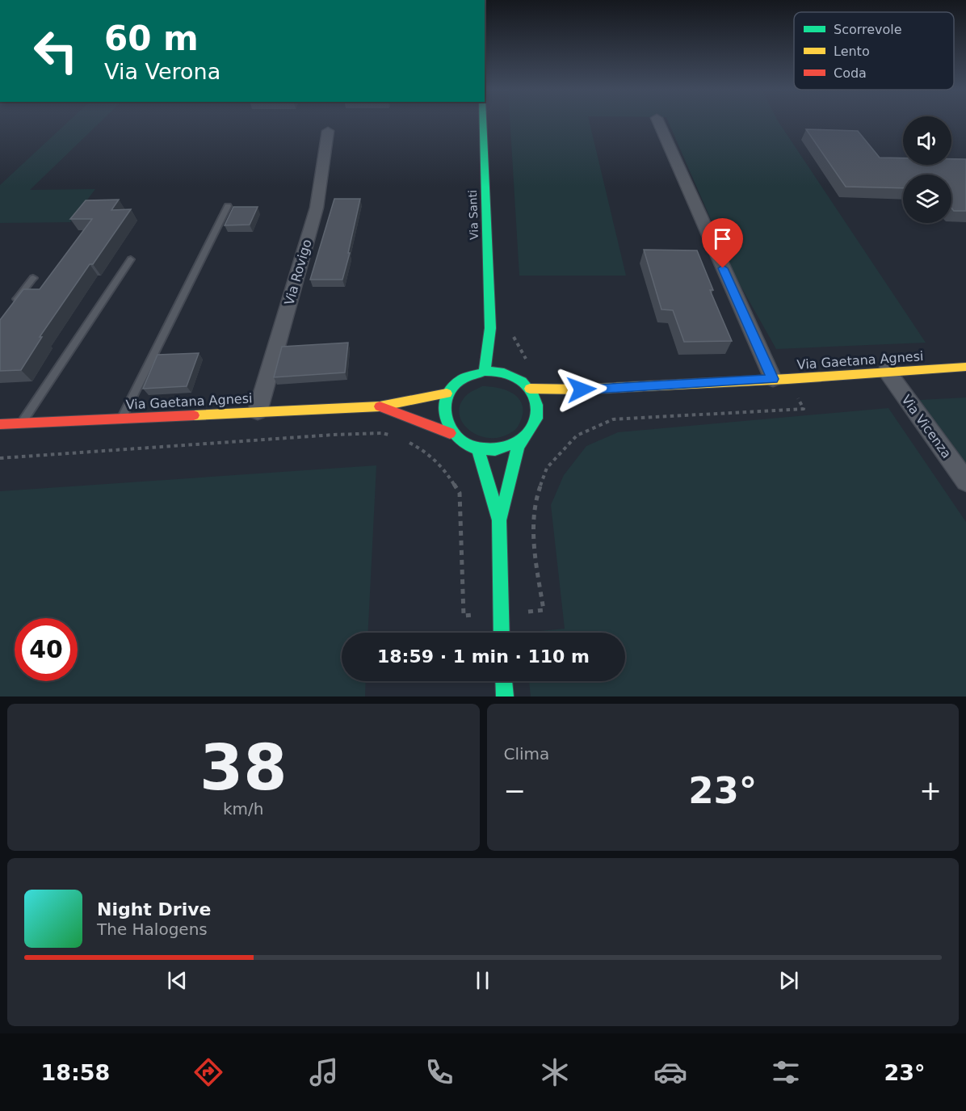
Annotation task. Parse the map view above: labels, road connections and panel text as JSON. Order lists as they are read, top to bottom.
{
  "streets": {
    "street": [
      "Via Santi",
      "Via Rovigo",
      "Via Gaetana Agnesi",
      "Via Vicenza"
    ]
  },
  "crossings": [
    ["Via Santi", "Via Gaetana Agnesi"],
    ["Via Rovigo", "Via Gaetana Agnesi"],
    ["Via Gaetana Agnesi", "Via Vicenza"]
  ],
  "legend": ["Scorrevole", "Lento", "Coda"],
  "page": {
    "turn": ["60 m", "Via Verona"],
    "limit": "40",
    "trip": "18:59 · 1 min · 110 m",
    "tile": [
      ["38", "km/h"],
      "Clima"
    ],
    "heat": ["−", "23°", "+"],
    "song": ["Night Drive", "The Halogens"],
    "tabs": ["18:58", "23°"]
  }
}
